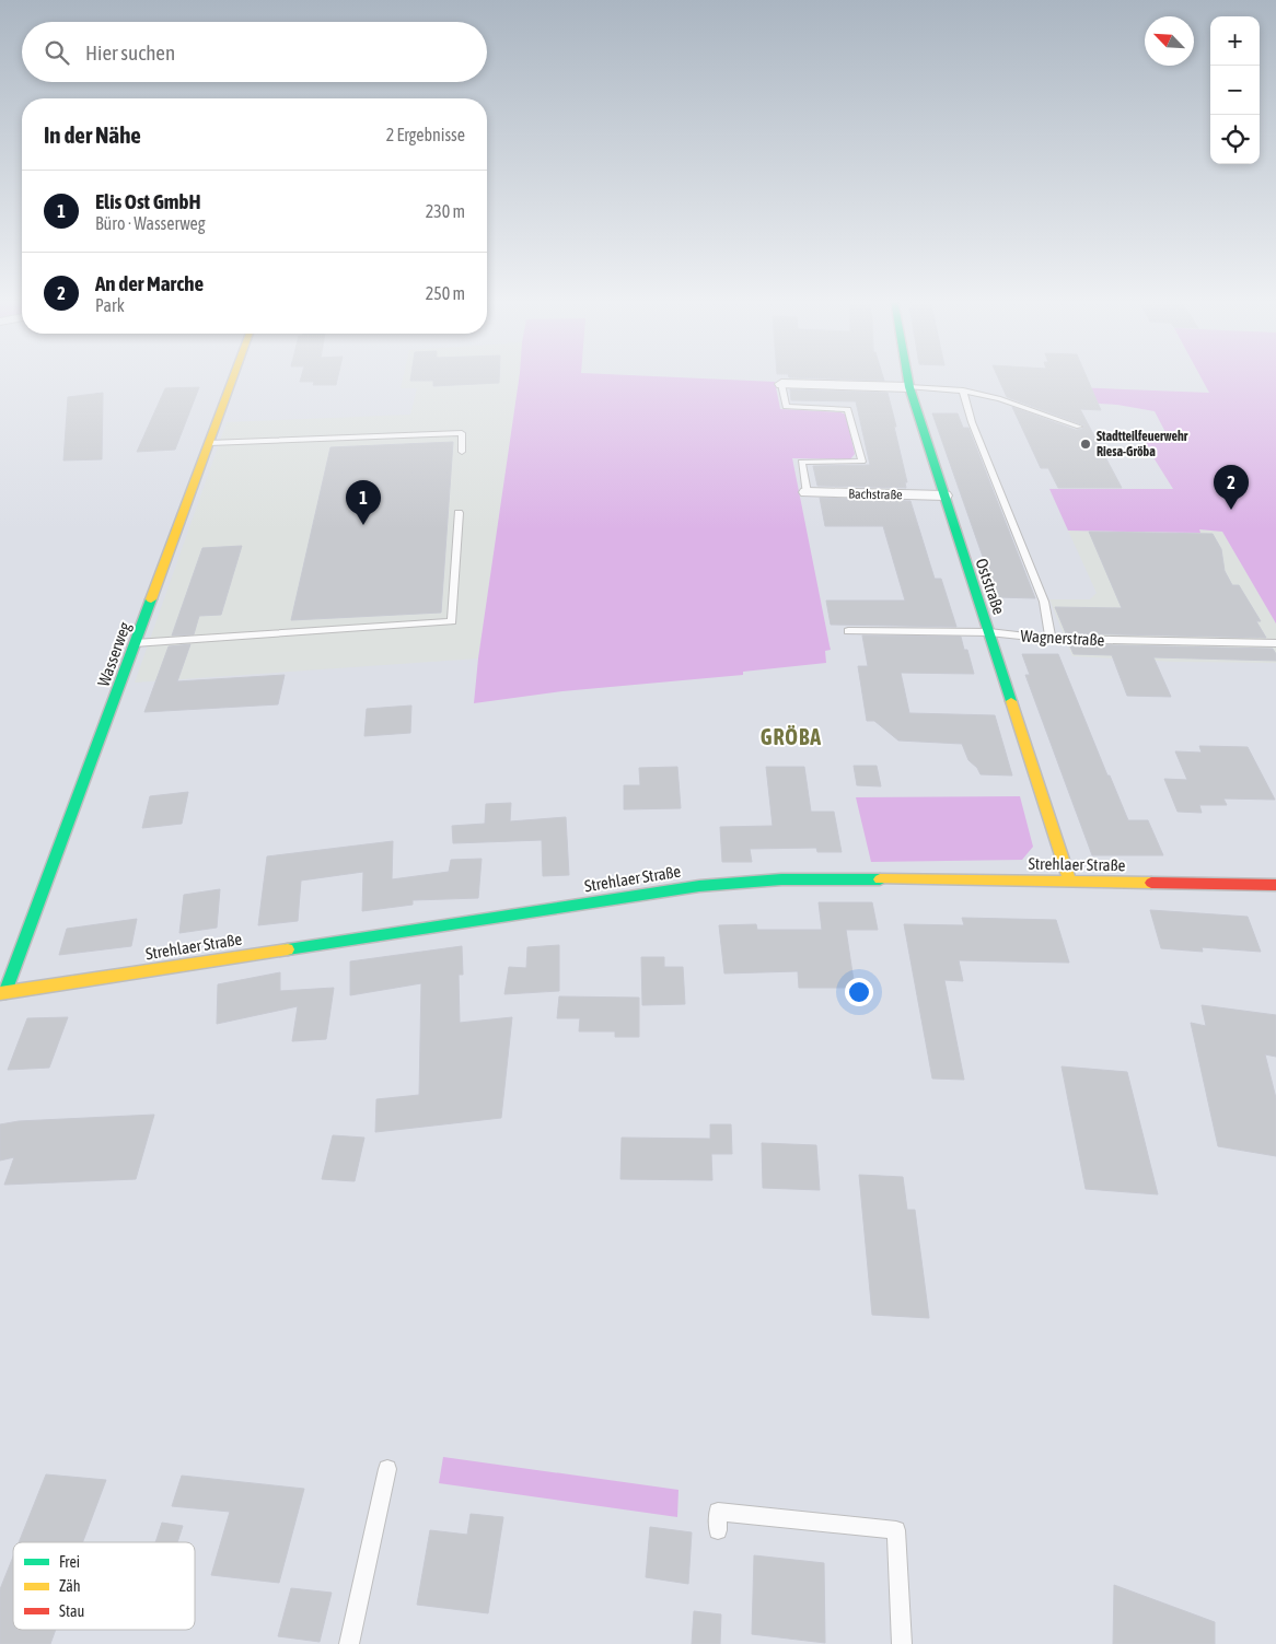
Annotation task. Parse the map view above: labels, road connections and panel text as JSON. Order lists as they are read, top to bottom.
{
  "streets": {
    "street": [
      "Bachstraße",
      "Oststraße",
      "Wasserweg",
      "Strehlaer Straße"
    ],
    "lane": ["Wagnerstraße"]
  },
  "crossings": [
    ["Bachstraße", "Oststraße"],
    ["Oststraße", "Wagnerstraße"],
    ["Oststraße", "Strehlaer Straße"],
    ["Wasserweg", "Strehlaer Straße"]
  ],
  "districts": ["GRÖBA"],
  "places": ["Stadtteilfeuerwehr Riesa-Gröba"],
  "legend": ["Frei", "Zäh", "Stau"],
  "north": "top left",
  "page": {
    "map_buttons": ["+", "−"],
    "search": "Hier suchen",
    "heading": ["In der Nähe", "2 Ergebnisse"],
    "list": [
      {
        "mark": "1",
        "name": "Elis Ost GmbH",
        "note": "Büro · Wasserweg",
        "value": "230 m"
      },
      {
        "mark": "2",
        "name": "An der Marche",
        "note": "Park",
        "value": "250 m"
      }
    ],
    "pins": ["2", "1"]
  }
}
